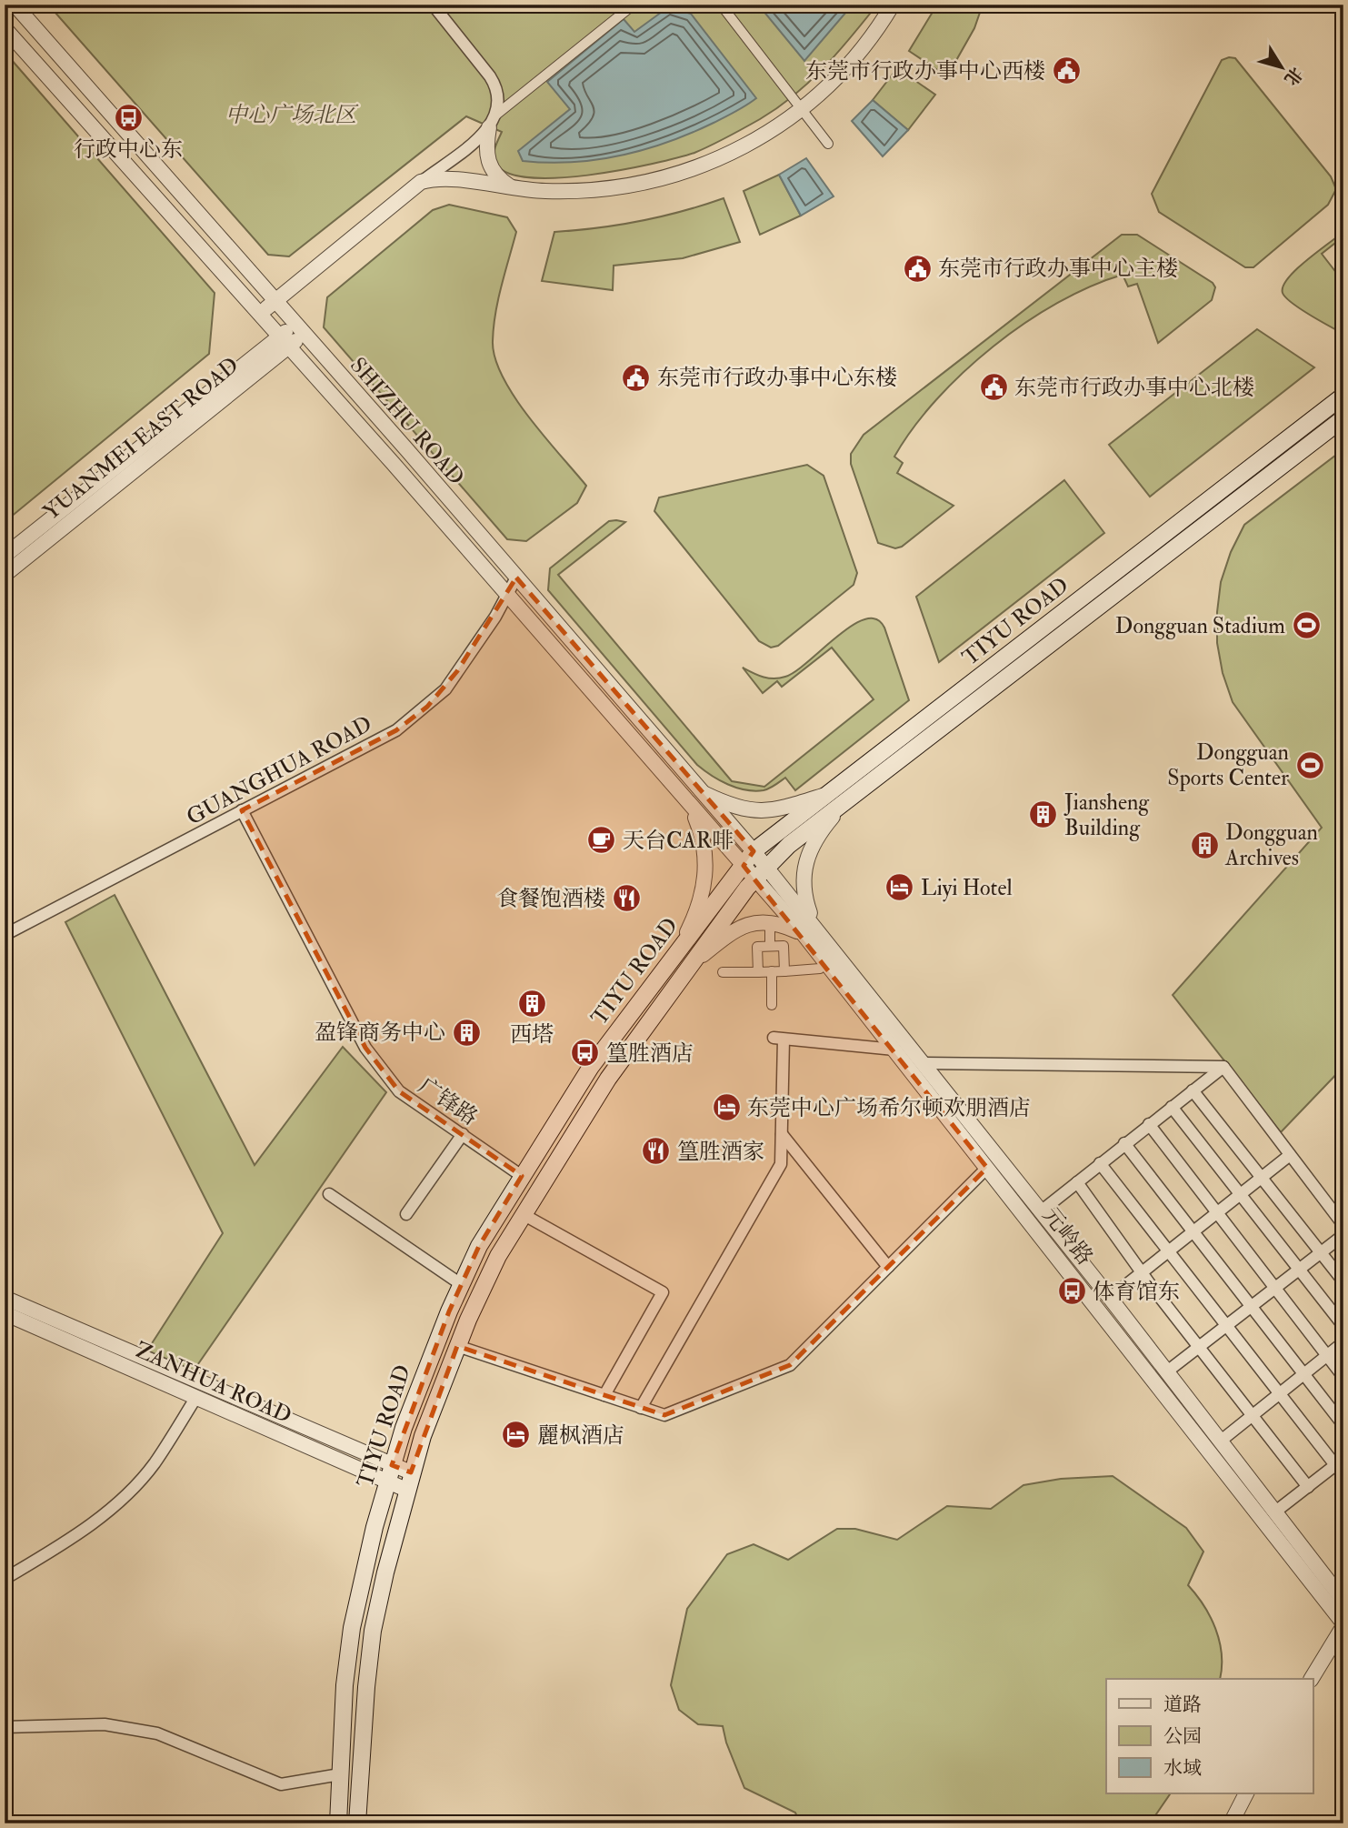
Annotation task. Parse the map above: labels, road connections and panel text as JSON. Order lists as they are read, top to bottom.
{
  "streets": {
    "main road": ["TIYU ROAD"],
    "street": [
      "SHIZHU ROAD",
      "YUANMEI EAST ROAD",
      "GUANGHUA ROAD",
      "广锋路",
      "元岭路",
      "ZANHUA ROAD"
    ]
  },
  "crossings": [
    ["SHIZHU ROAD", "YUANMEI EAST ROAD"],
    ["SHIZHU ROAD", "TIYU ROAD"],
    ["SHIZHU ROAD", "GUANGHUA ROAD"],
    ["SHIZHU ROAD", "元岭路"],
    ["TIYU ROAD", "广锋路"],
    ["TIYU ROAD", "元岭路"],
    ["TIYU ROAD", "ZANHUA ROAD"],
    ["GUANGHUA ROAD", "广锋路"]
  ],
  "parks": ["中心广场北区"],
  "places": {
    "public building": [
      "东莞市行政办事中心西楼",
      "东莞市行政办事中心主楼",
      "东莞市行政办事中心东楼",
      "东莞市行政办事中心北楼"
    ],
    "bus stop": ["行政中心东", "篁胜酒店", "体育馆东"],
    "sports": ["Dongguan Stadium", "Dongguan Sports Center"],
    "building": [
      "Jiansheng Building",
      "Dongguan Archives",
      "西塔",
      "盈锋商务中心"
    ],
    "cafe": ["天台CAR啡"],
    "hotel": ["Liyi Hotel", "东莞中心广场希尔顿欢朋酒店", "麗枫酒店"],
    "restaurant": ["食餐饱酒楼", "篁胜酒家"]
  },
  "legend": ["道路", "公园", "水域"],
  "north": "bottom right"
}
